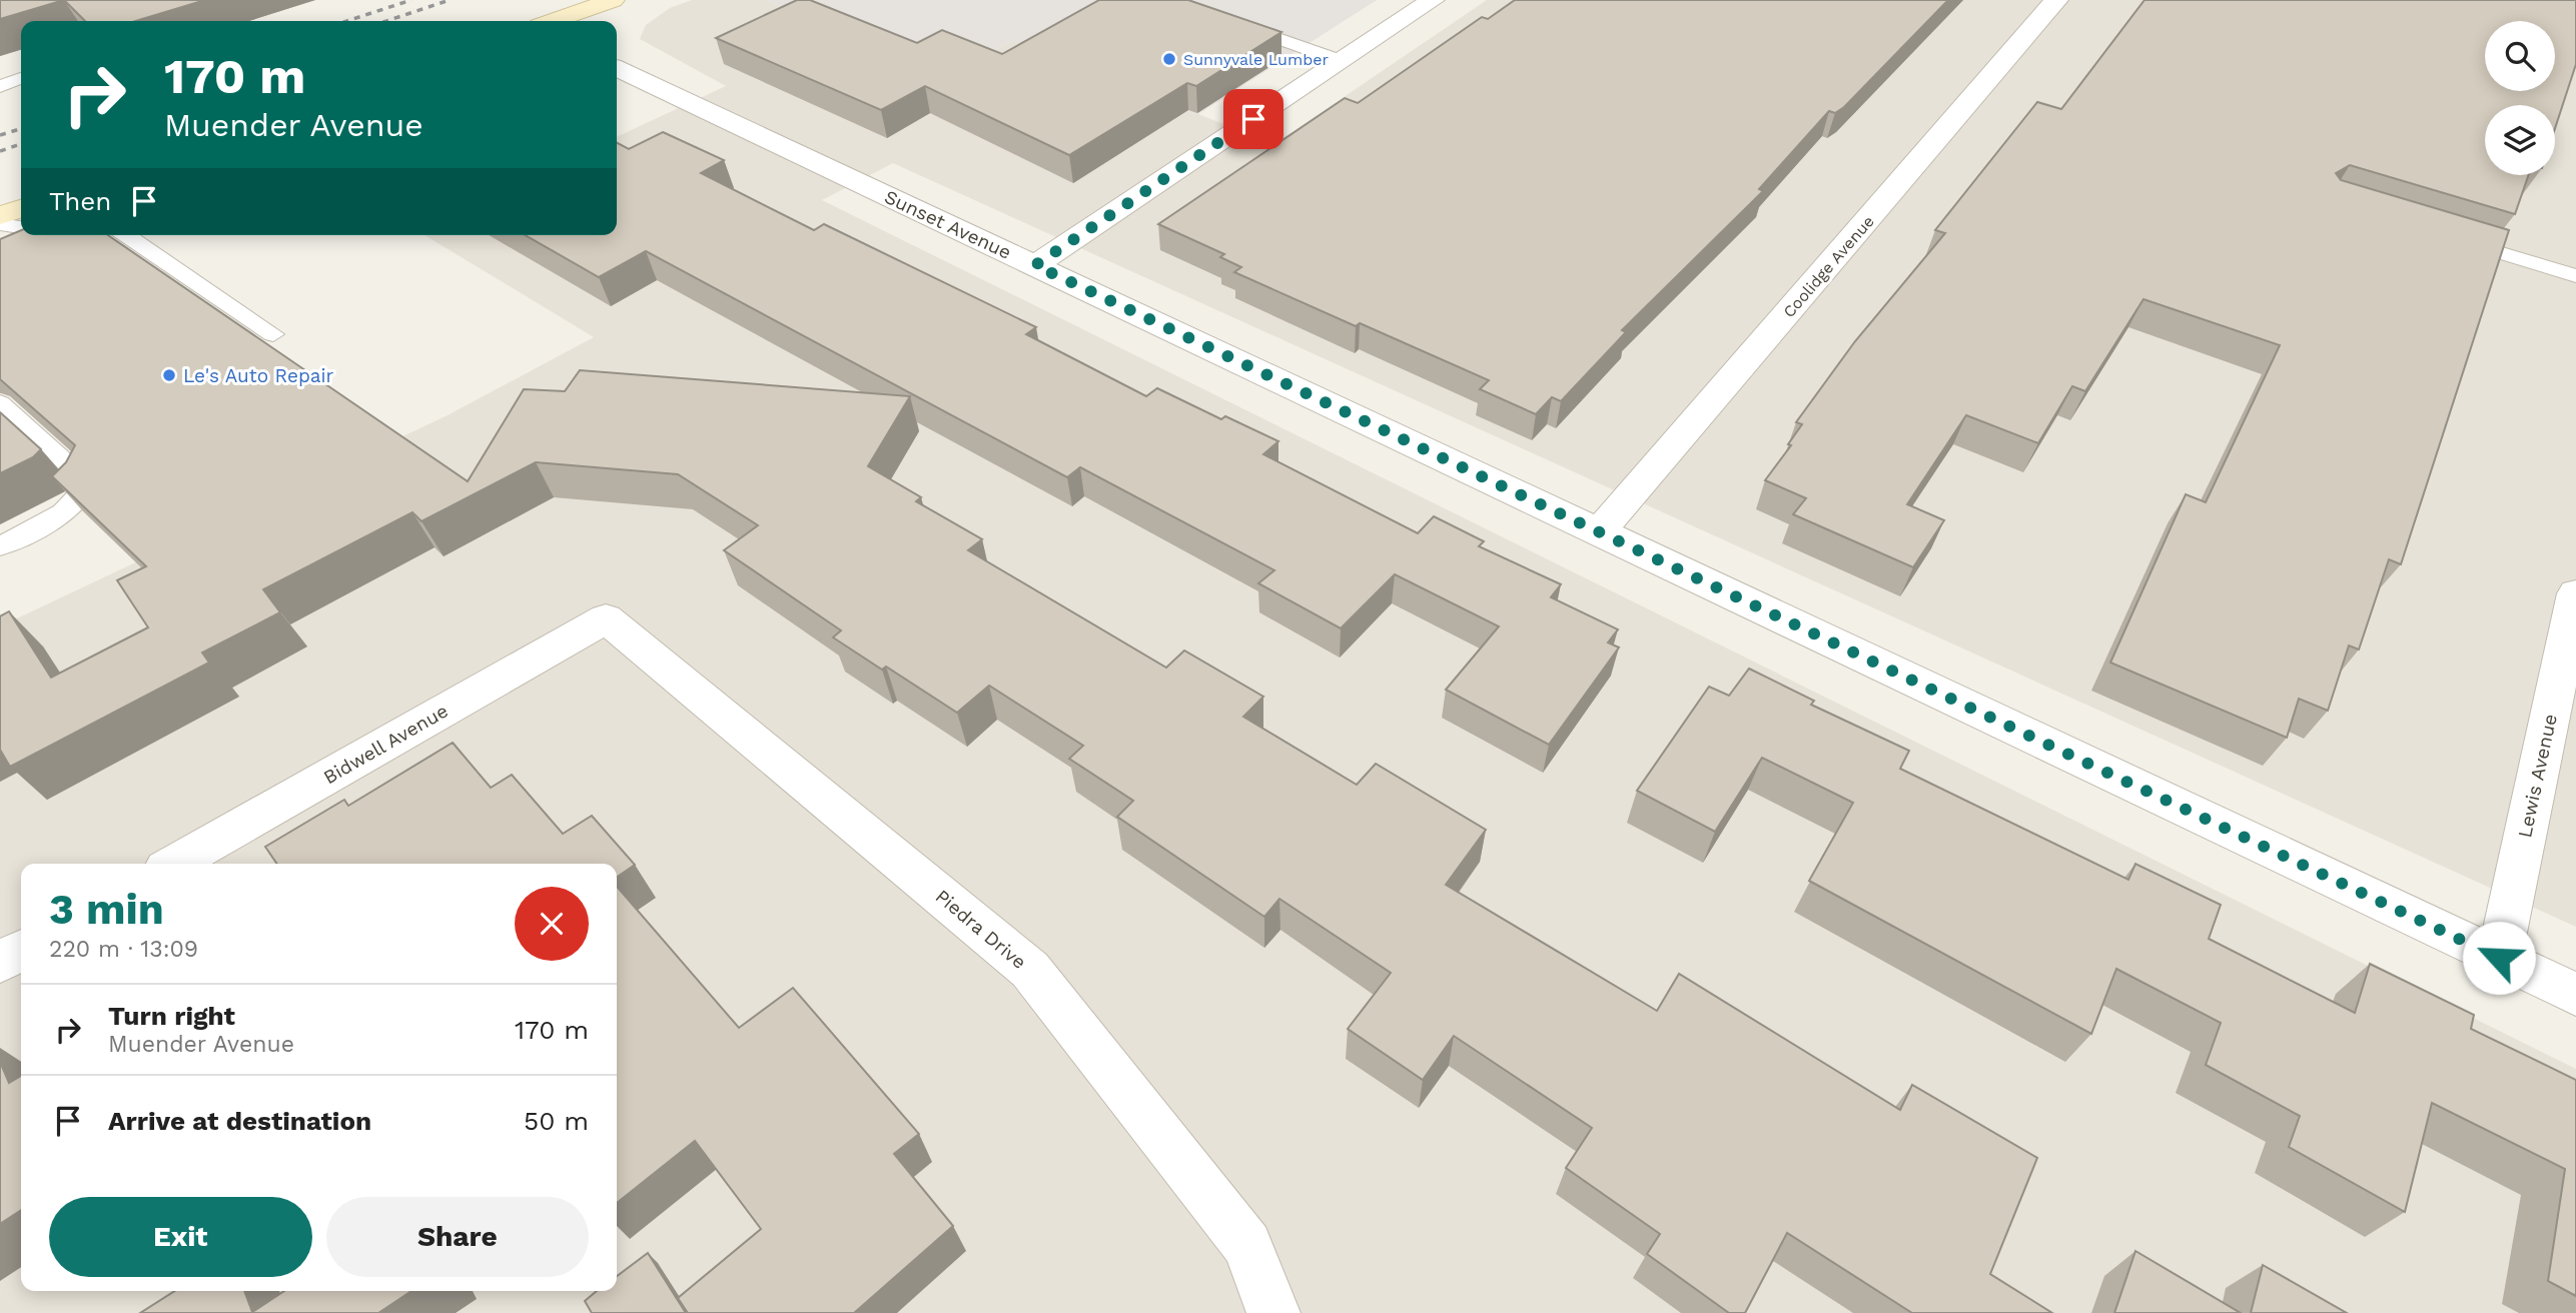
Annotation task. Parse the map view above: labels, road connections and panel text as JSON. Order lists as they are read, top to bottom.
{
  "streets": {
    "street": [
      "Sunset Avenue",
      "Coolidge Avenue",
      "Bidwell Avenue",
      "Lewis Avenue",
      "Piedra Drive"
    ]
  },
  "crossings": [
    ["Sunset Avenue", "Coolidge Avenue"],
    ["Sunset Avenue", "Lewis Avenue"],
    ["Bidwell Avenue", "Piedra Drive"]
  ],
  "places": ["Sunnyvale Lumber", "Le's Auto Repair"],
  "page": {
    "turn": ["170 m", "Muender Avenue"],
    "then": "Then",
    "heading": ["3 min", "220 m · 13:09"],
    "list": [
      {
        "name": "Turn right",
        "note": "Muender Avenue",
        "value": "170 m"
      },
      {
        "name": "Arrive at destination",
        "value": "50 m"
      }
    ],
    "buttons": ["Exit", "Share"]
  }
}
